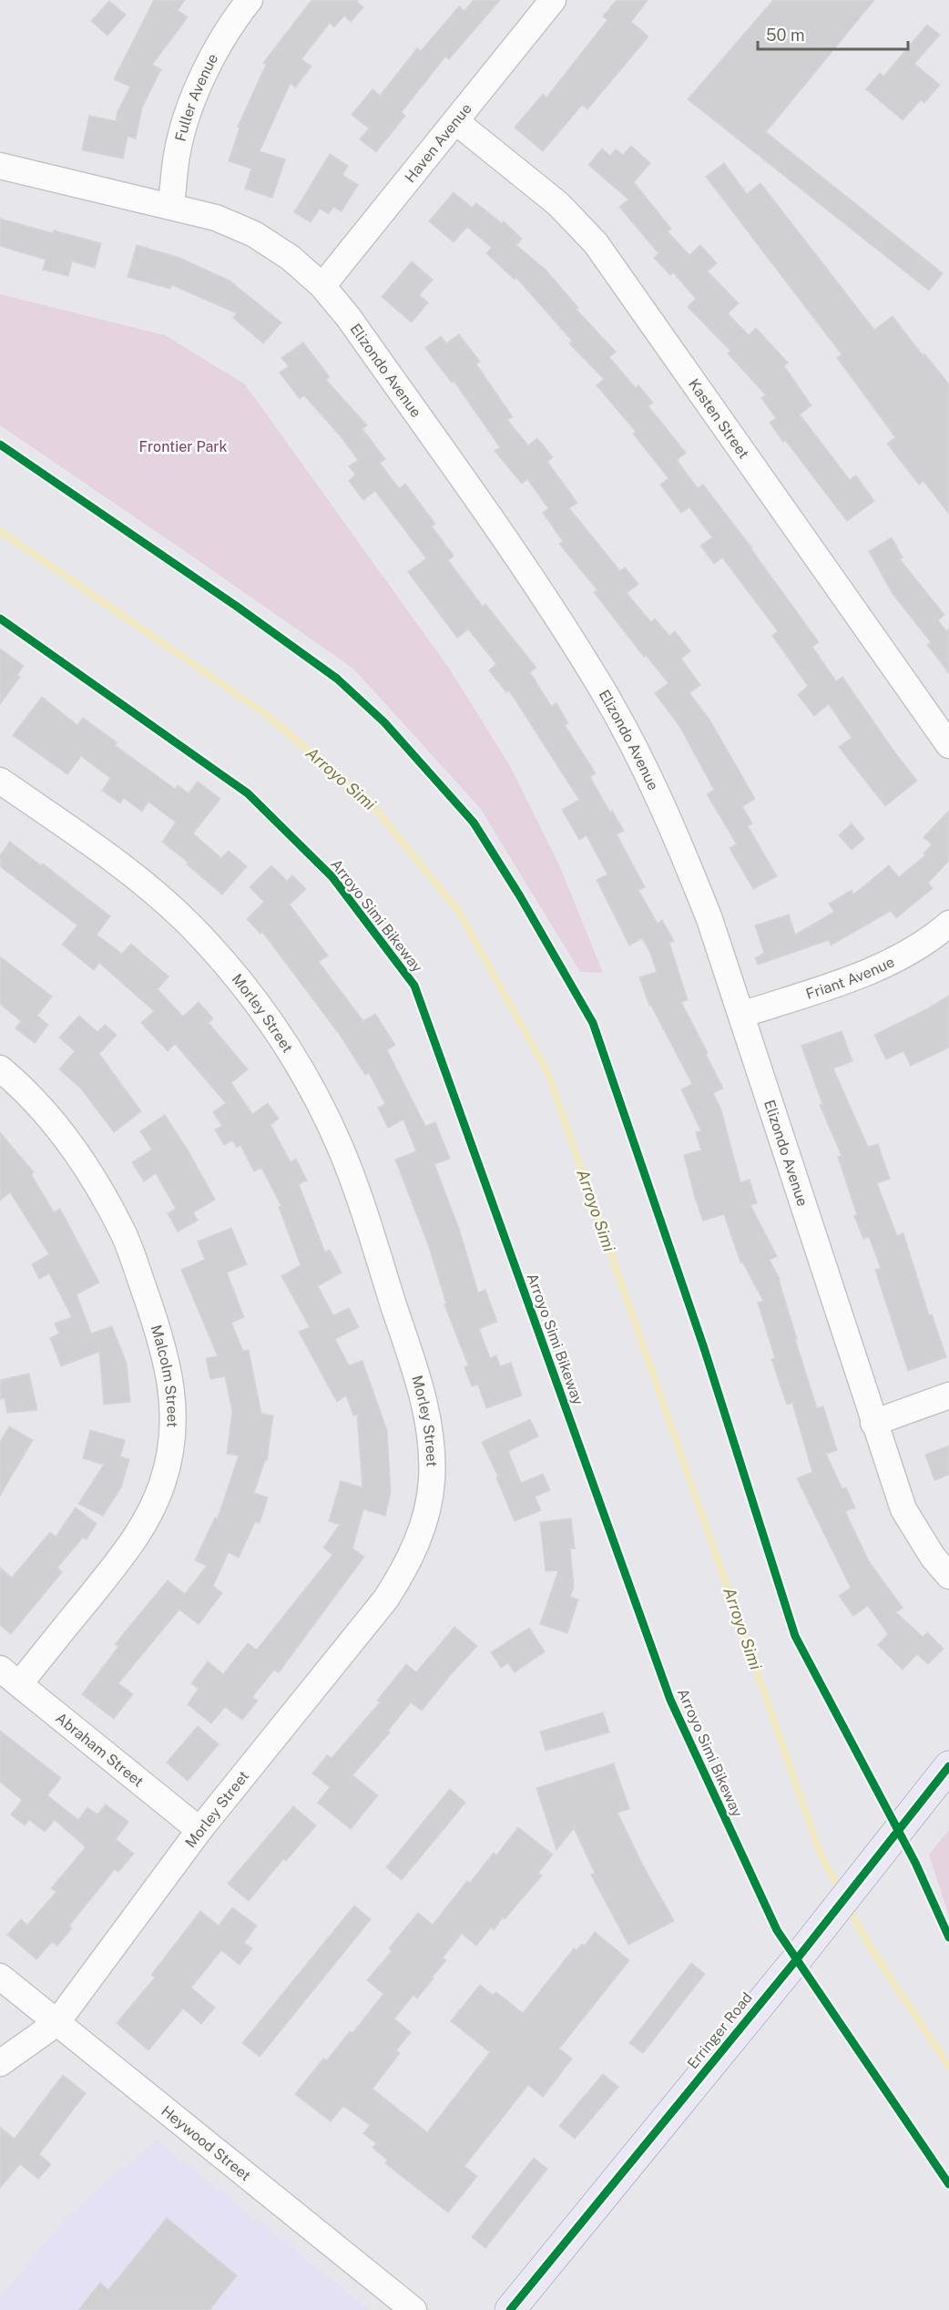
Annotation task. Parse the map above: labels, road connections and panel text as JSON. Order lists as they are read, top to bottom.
{
  "streets": {
    "main road": ["Erringer Road"],
    "street": [
      "Fuller Avenue",
      "Haven Avenue",
      "Elizondo Avenue",
      "Kasten Street",
      "Friant Avenue",
      "Morley Street",
      "Malcolm Street",
      "Abraham Street",
      "Heywood Street"
    ],
    "cycle path": ["Arroyo Simi Bikeway"]
  },
  "crossings": [
    ["Fuller Avenue", "Elizondo Avenue"],
    ["Haven Avenue", "Elizondo Avenue"],
    ["Haven Avenue", "Kasten Street"],
    ["Elizondo Avenue", "Friant Avenue"],
    ["Morley Street", "Abraham Street"],
    ["Morley Street", "Heywood Street"],
    ["Malcolm Street", "Abraham Street"]
  ],
  "water": ["Arroyo Simi"],
  "parks": ["Frontier Park"],
  "scale_bar": "50 m"
}
